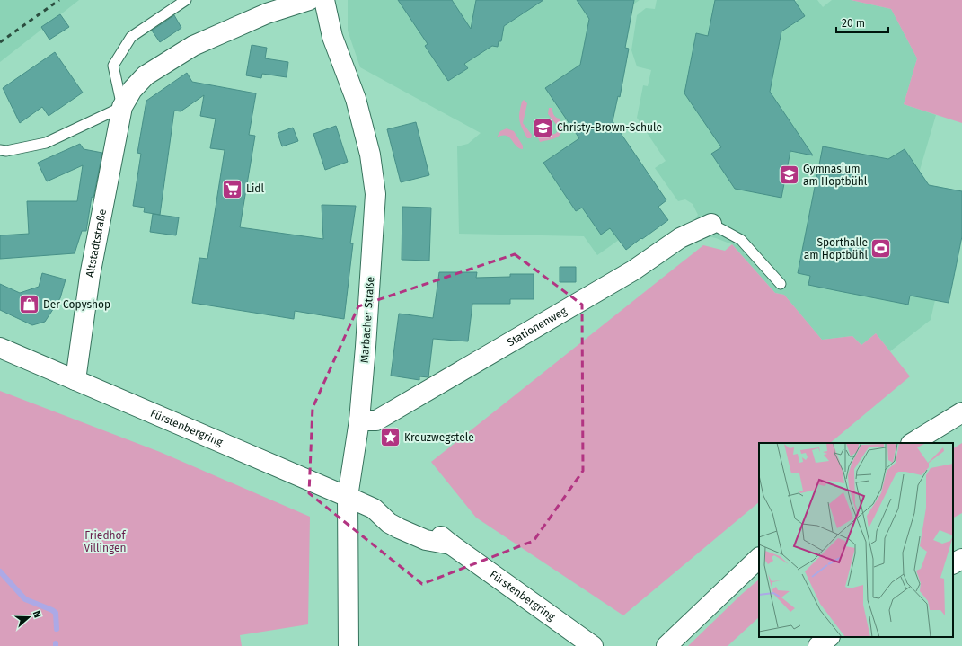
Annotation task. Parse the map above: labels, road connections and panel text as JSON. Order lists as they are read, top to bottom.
{
  "streets": {
    "street": [
      "Altstadtstraße",
      "Marbacher Straße",
      "Stationenweg",
      "Fürstenbergring"
    ]
  },
  "crossings": [
    ["Altstadtstraße", "Fürstenbergring"],
    ["Marbacher Straße", "Stationenweg"],
    ["Marbacher Straße", "Fürstenbergring"]
  ],
  "parks": ["Friedhof Villingen"],
  "places": {
    "school or university": ["Christy-Brown-Schule", "Gymnasium am Hoptbühl"],
    "supermarket": ["Lidl"],
    "sports": ["Sporthalle am Hoptbühl"],
    "shop": ["Der Copyshop"],
    "place": ["Kreuzwegstele"]
  },
  "scale_bar": "20 m",
  "north": "right"
}
